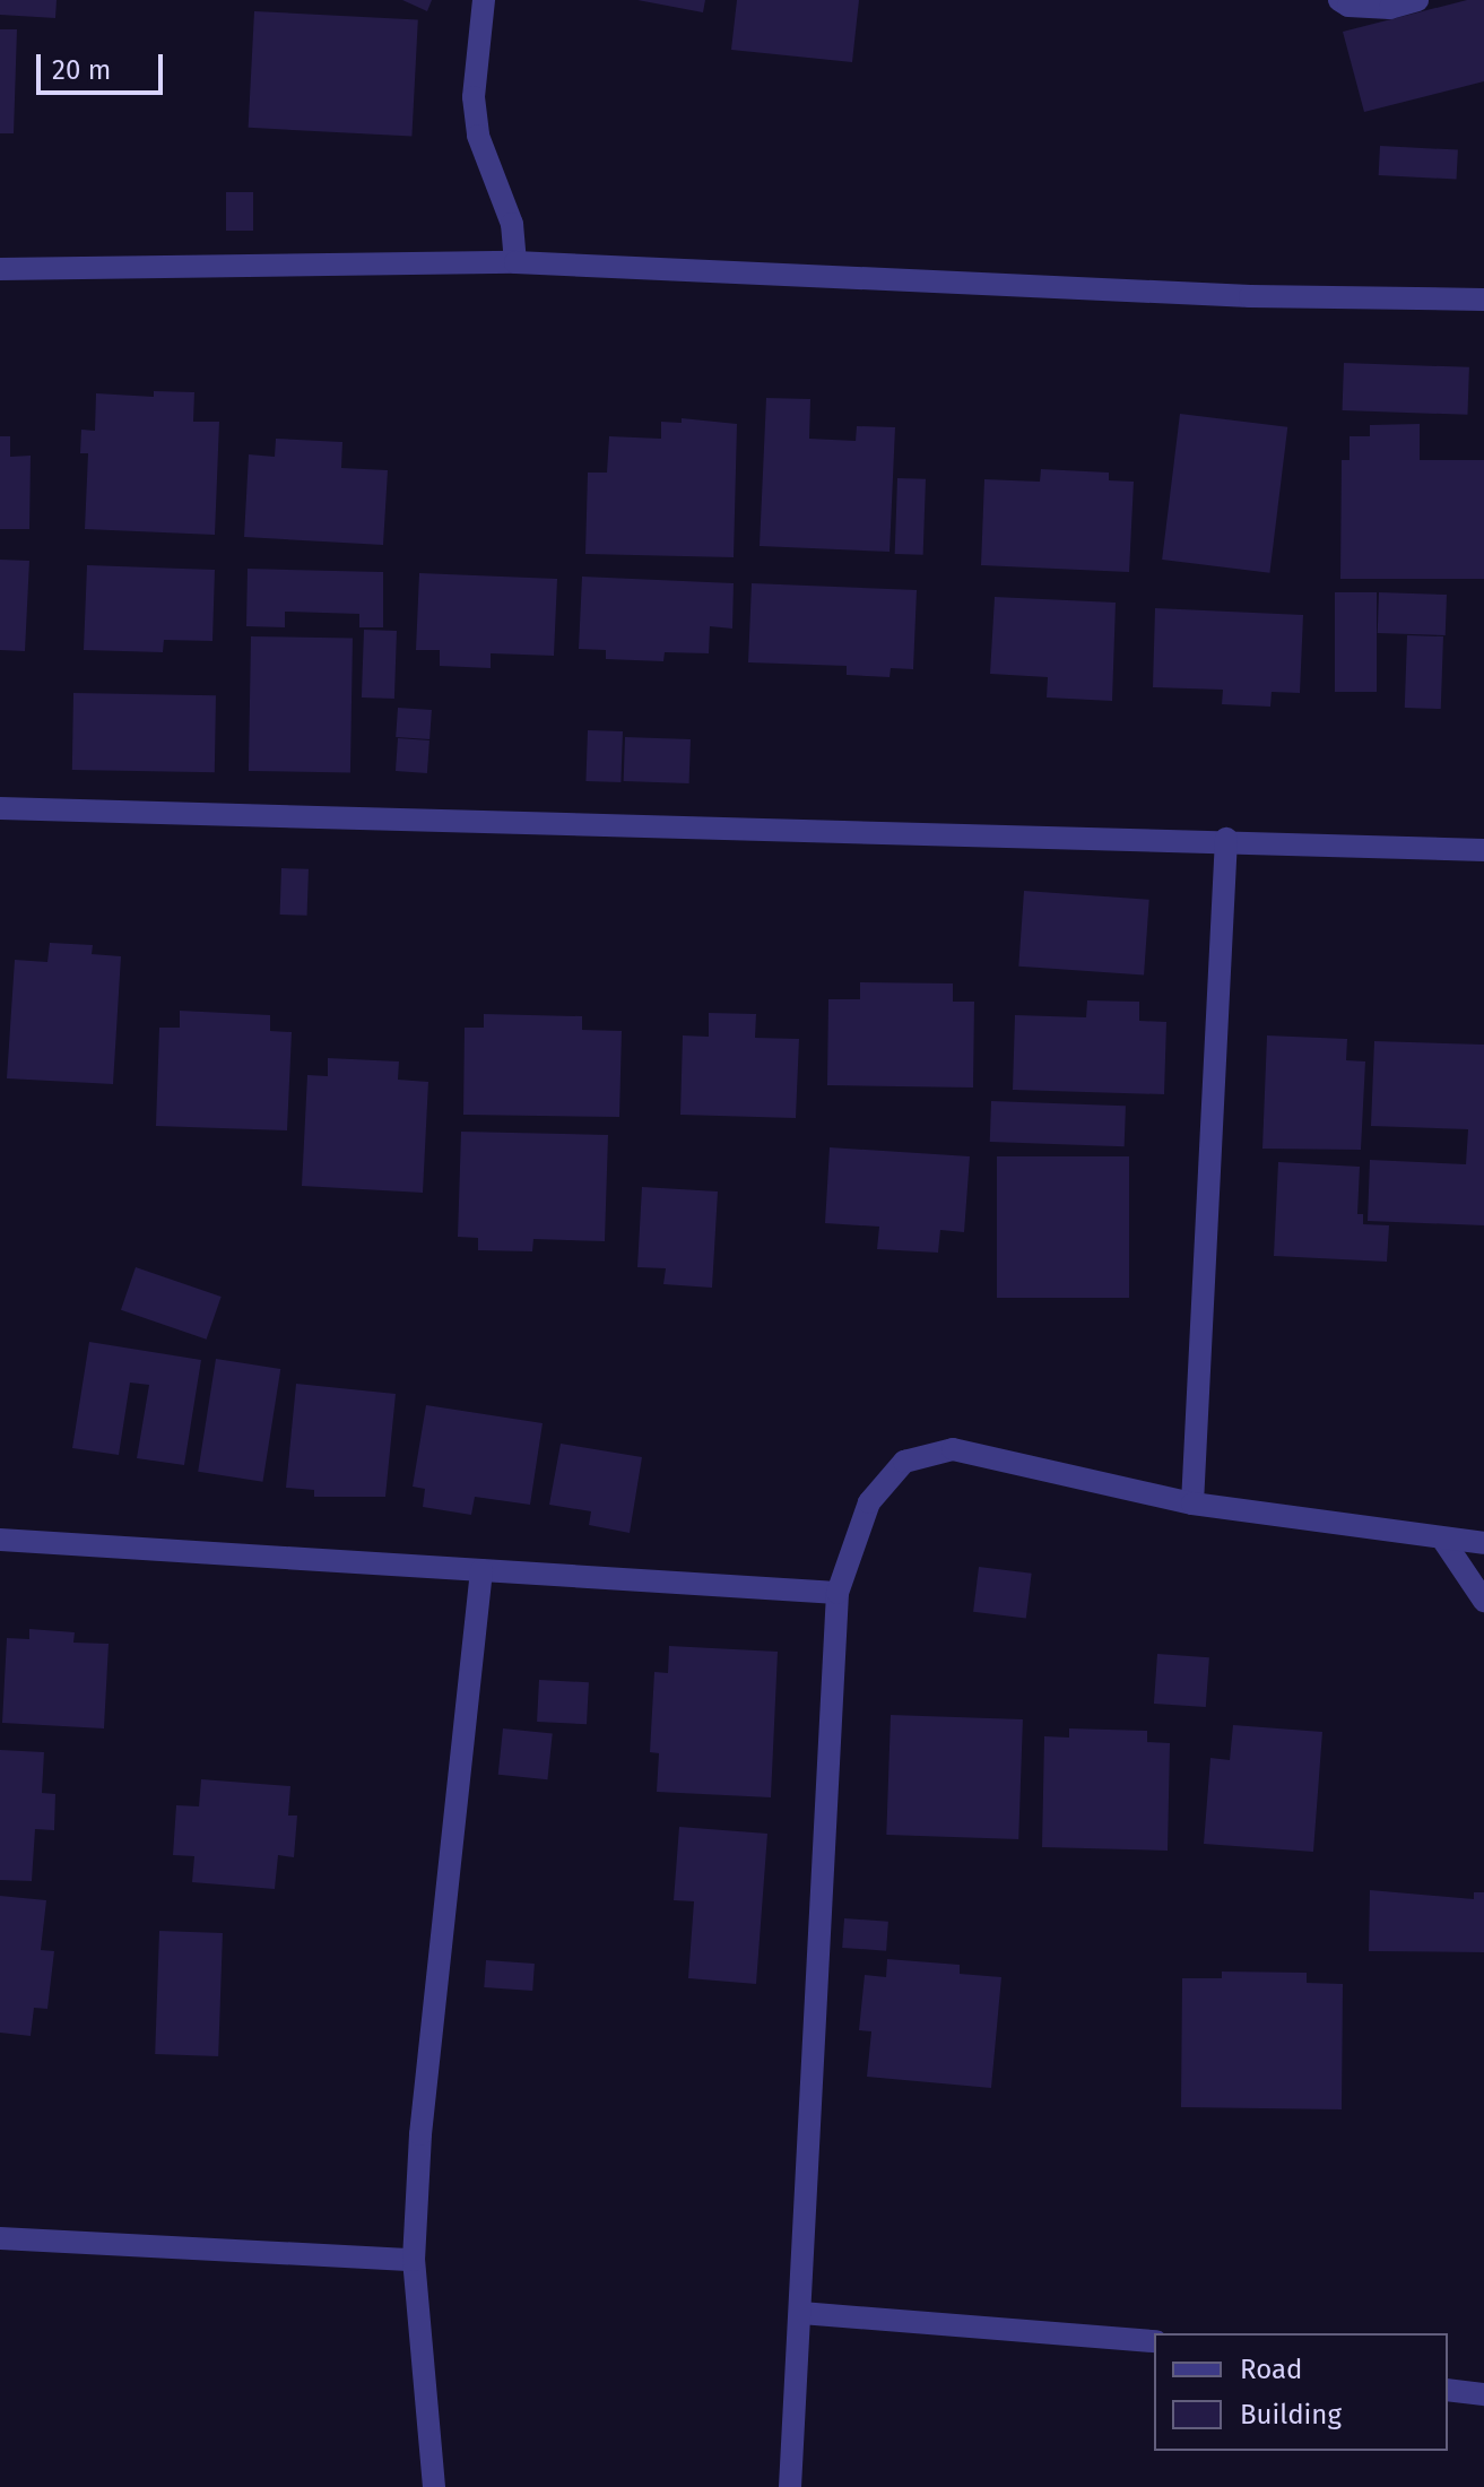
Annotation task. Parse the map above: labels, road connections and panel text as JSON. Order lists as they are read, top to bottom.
{
  "legend": ["Road", "Building"],
  "scale_bar": "20 m"
}
